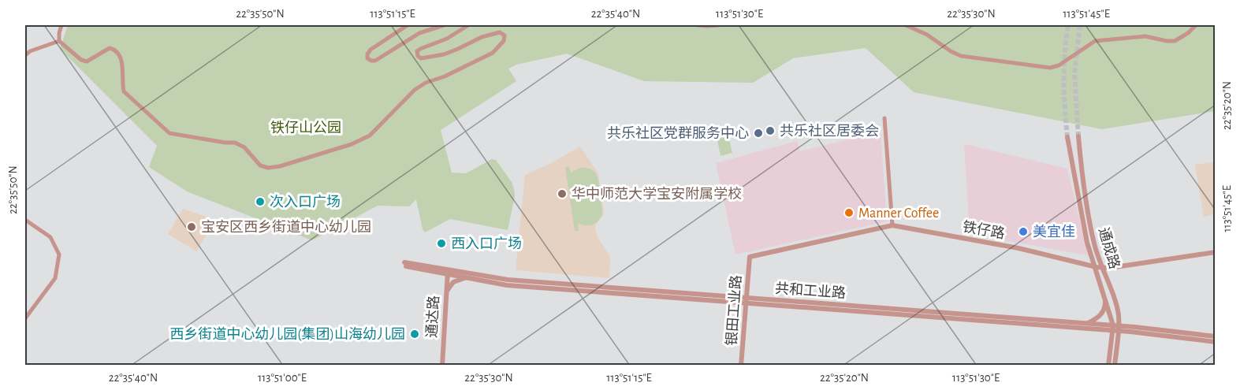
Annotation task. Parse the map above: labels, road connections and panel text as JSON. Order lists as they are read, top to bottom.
{
  "streets": {
    "street": [
      "铁仔路",
      "通成路",
      "共和工业路",
      "银田工业路",
      "通达路"
    ]
  },
  "crossings": [
    ["铁仔路", "银田工业路"],
    ["通成路", "共和工业路"],
    ["共和工业路", "银田工业路"],
    ["共和工业路", "通达路"]
  ],
  "parks": ["铁仔山公园"],
  "places": [
    "共乐社区居委会",
    "共乐社区党群服务中心",
    "华中师范大学宝安附属学校",
    "次入口广场",
    "Manner Coffee",
    "宝安区西乡街道中心幼儿园",
    "美宜佳",
    "西入口广场",
    "西乡街道中心幼儿园(集团)山海幼儿园"
  ],
  "coordinates": [
    "22°35'50\"N",
    "113°51'15\"E",
    "22°35'40\"N",
    "113°51'30\"E",
    "22°35'30\"N",
    "113°51'45\"E",
    "22°35'20\"N",
    "113°51'00\"E"
  ]
}
